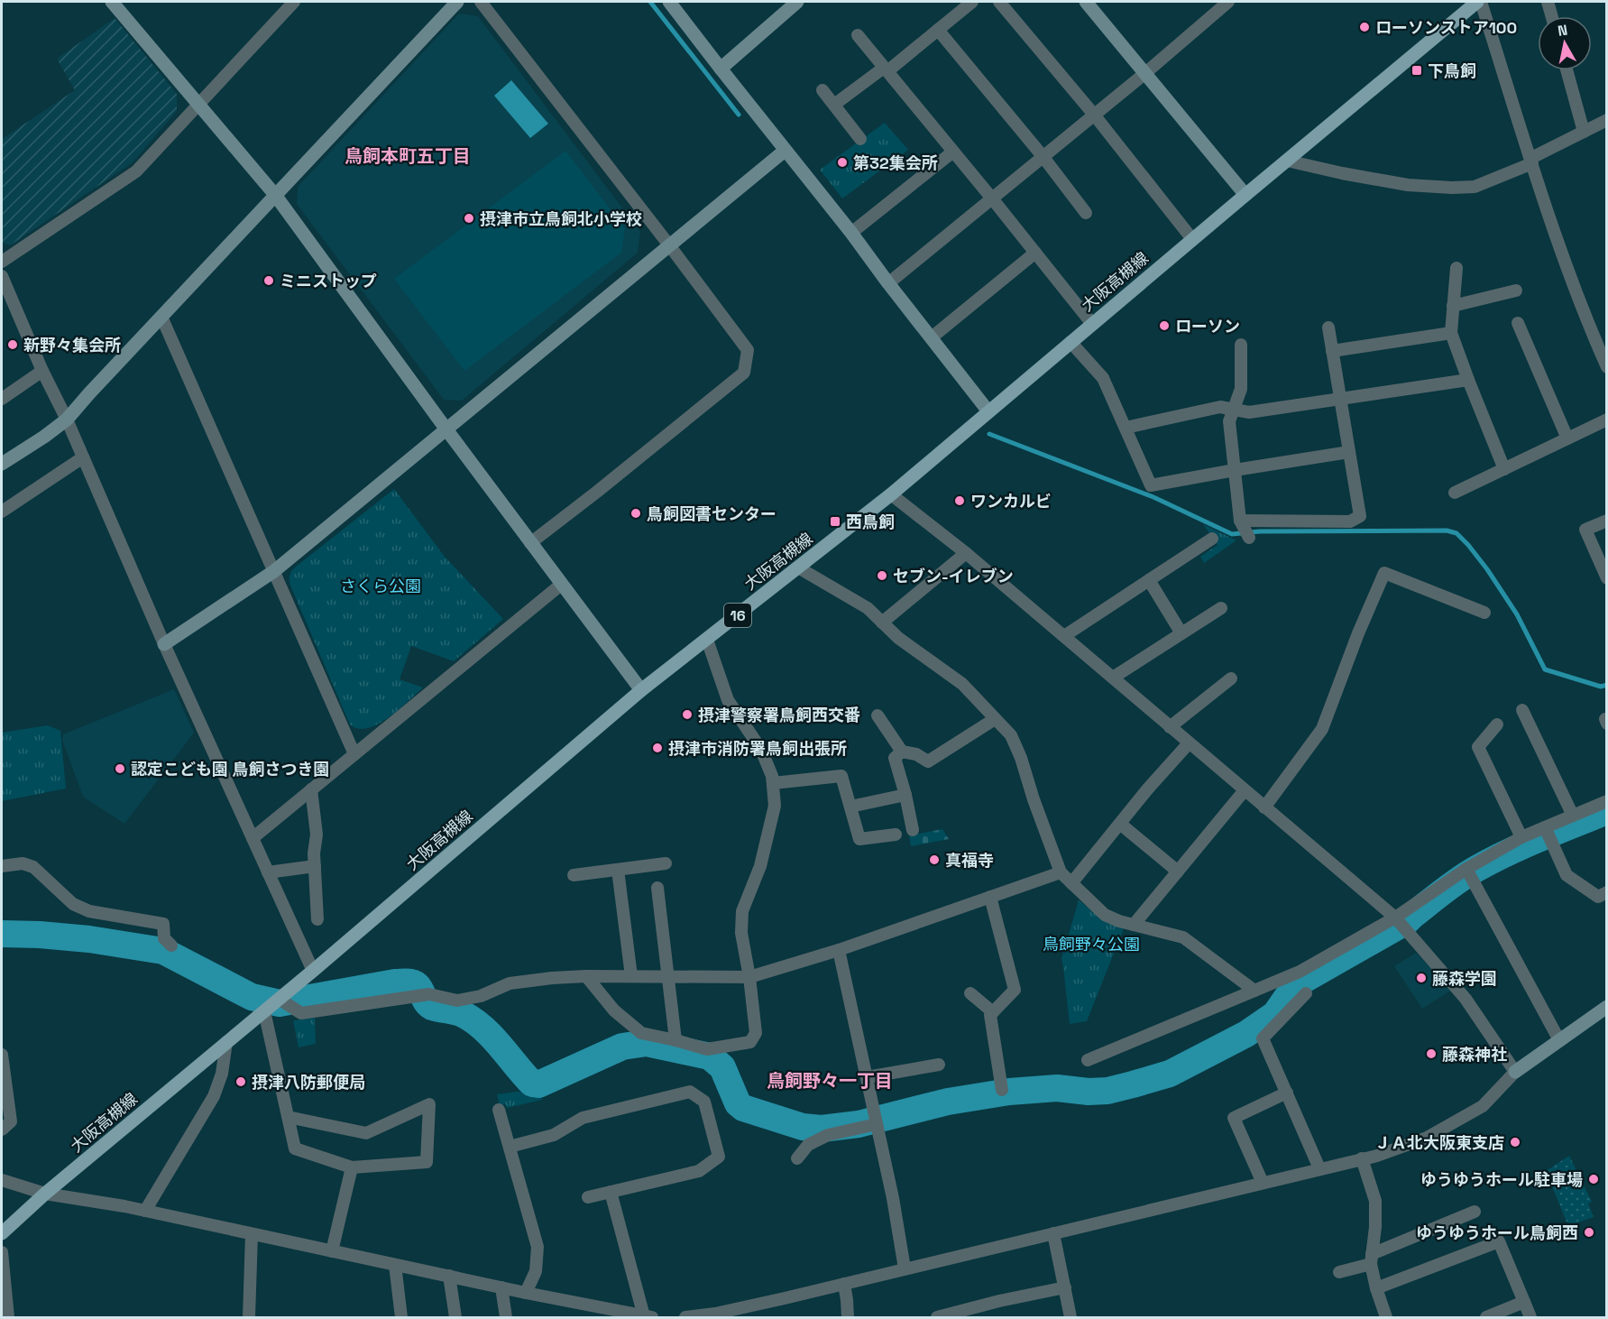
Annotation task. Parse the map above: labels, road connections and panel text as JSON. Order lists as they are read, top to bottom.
{
  "streets": {
    "main road": ["大阪高槻線", "16"]
  },
  "districts": ["鳥飼本町五丁目", "鳥飼野々一丁目"],
  "parks": ["さくら公園", "鳥飼野々公園"],
  "places": {
    "other": [
      "ローソンストア100",
      "第32集会所",
      "摂津市立鳥飼北小学校",
      "ミニストップ",
      "ローソン",
      "新野々集会所",
      "ワンカルビ",
      "鳥飼図書センター",
      "セブン-イレブン",
      "摂津警察署鳥飼西交番",
      "摂津市消防署鳥飼出張所",
      "認定こども園 鳥飼さつき園",
      "真福寺",
      "藤森学園",
      "藤森神社",
      "摂津八防郵便局",
      "ＪＡ北大阪東支店",
      "ゆうゆうホール駐車場",
      "ゆうゆうホール鳥飼西"
    ],
    "transit": ["下鳥飼", "西鳥飼"]
  },
  "north": "top"
}
